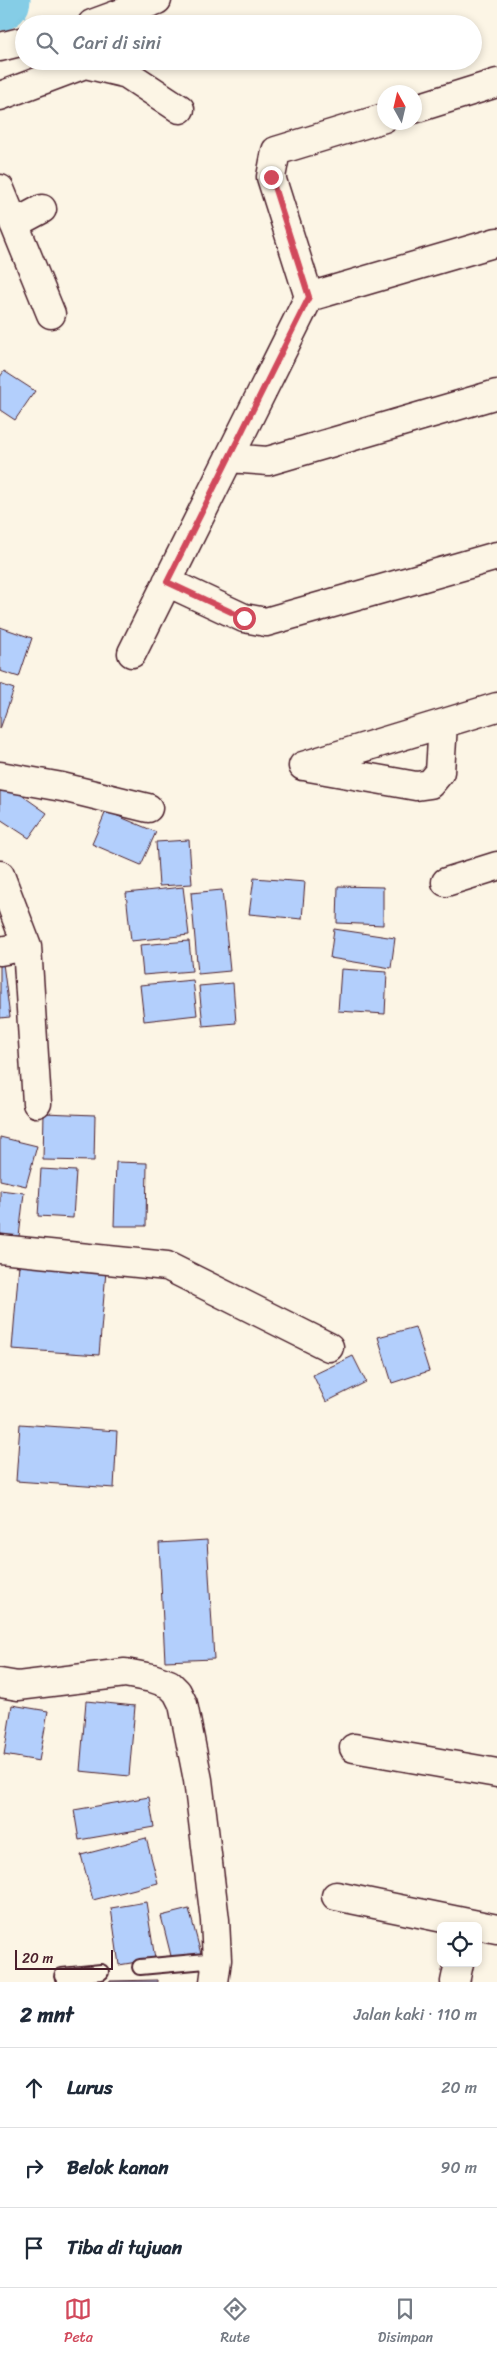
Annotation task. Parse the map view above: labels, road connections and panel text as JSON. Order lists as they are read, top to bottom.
{
  "scale_bar": "20 m",
  "north": "top",
  "page": {
    "search": "Cari di sini",
    "scale": "20 m",
    "heading": ["2 mnt", "Jalan kaki · 110 m"],
    "list": [
      ["Lurus", "20 m"],
      ["Belok kanan", "90 m"],
      "Tiba di tujuan"
    ],
    "nav": ["Peta", "Rute", "Disimpan"]
  }
}
